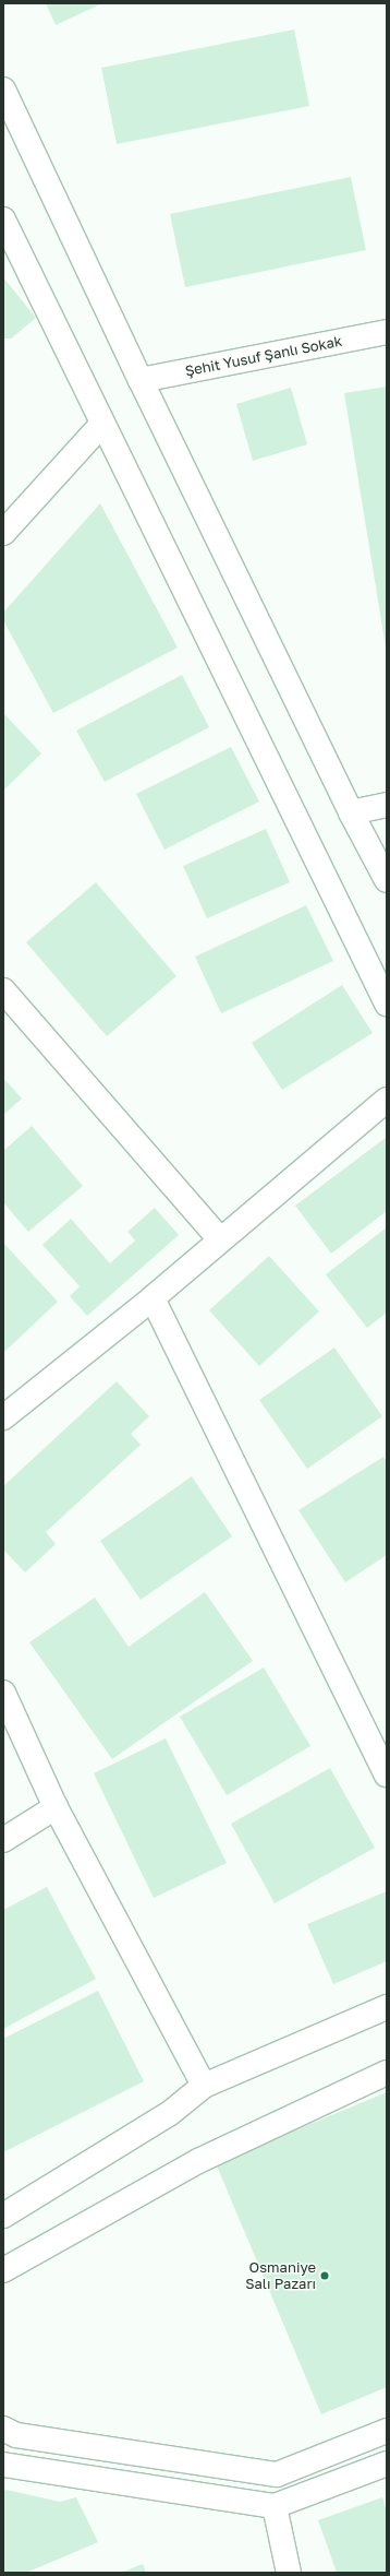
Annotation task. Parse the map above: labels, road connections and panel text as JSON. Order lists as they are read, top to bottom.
{
  "streets": {
    "street": ["Şehit Yusuf Şanlı Sokak"]
  },
  "places": ["Osmaniye Salı Pazarı"]
}
